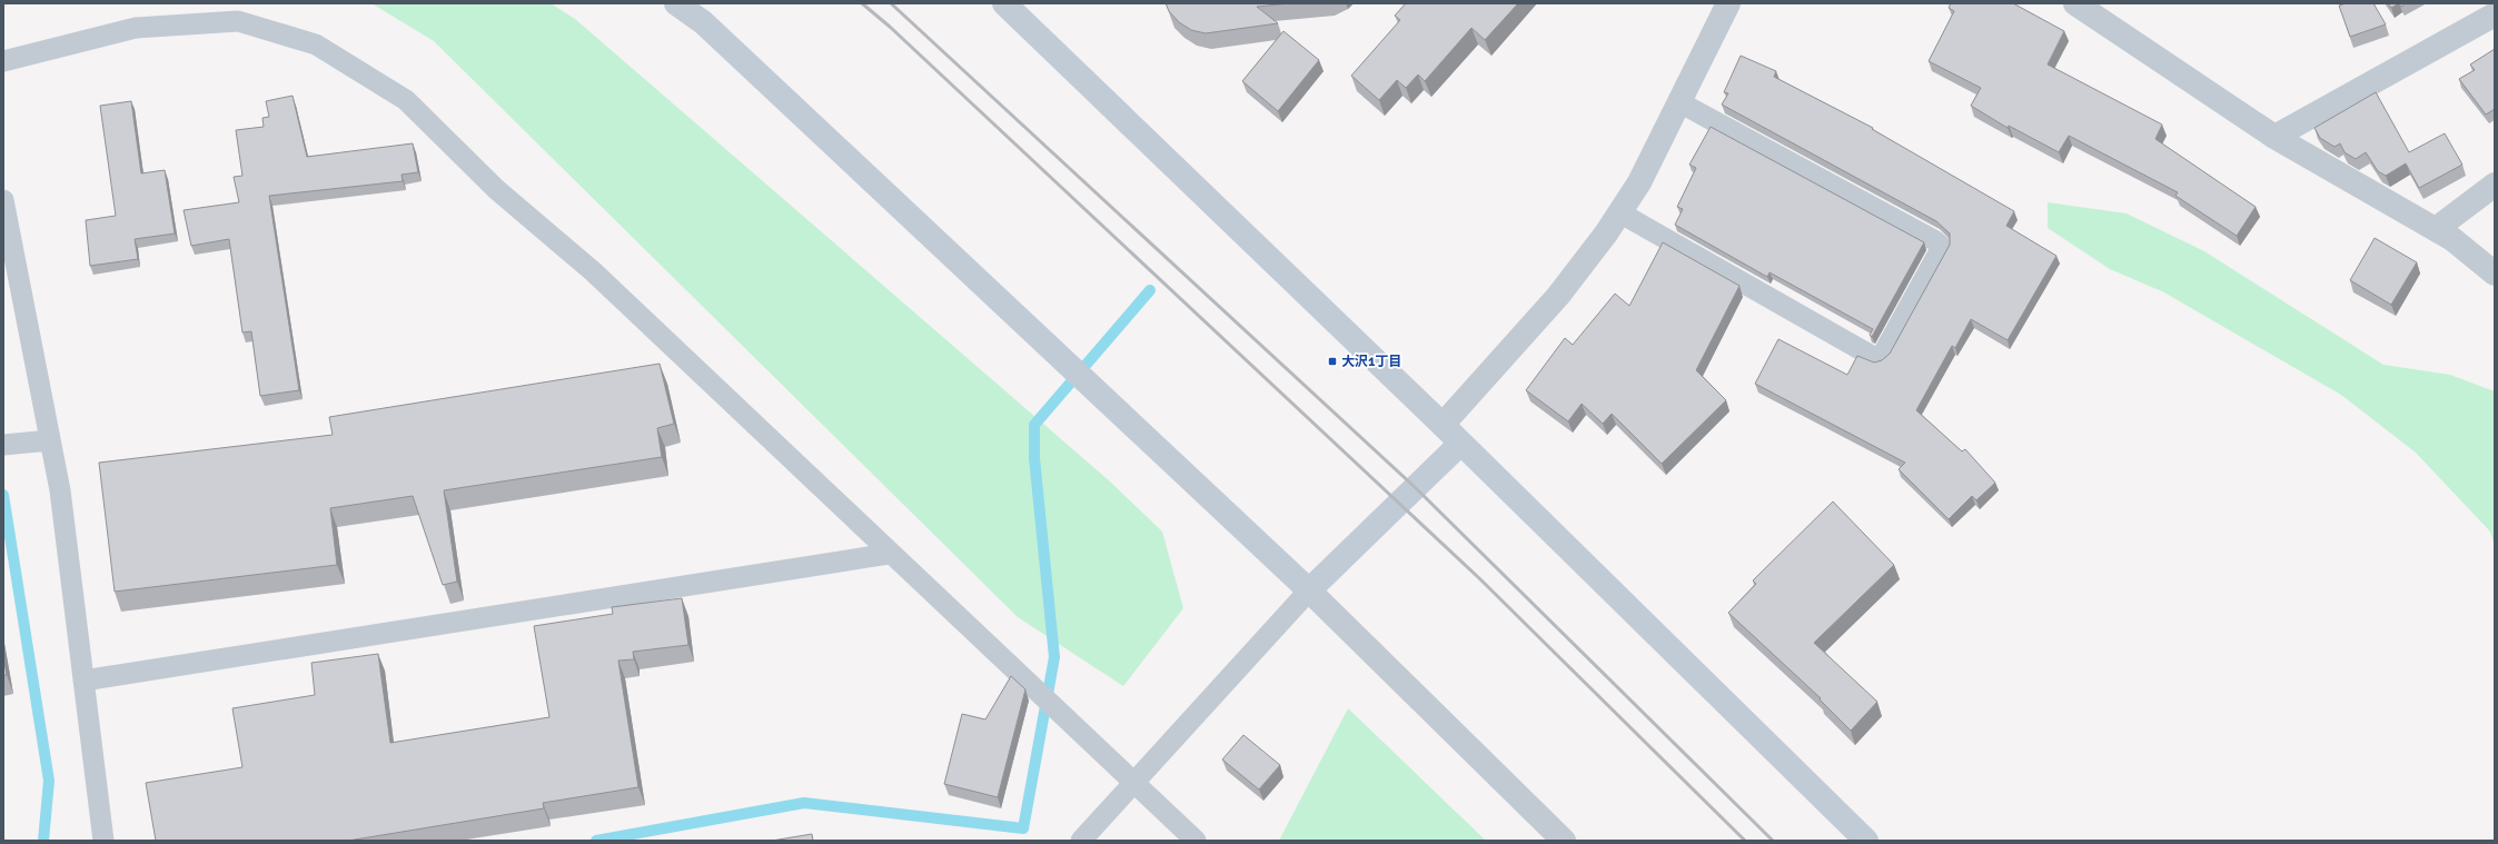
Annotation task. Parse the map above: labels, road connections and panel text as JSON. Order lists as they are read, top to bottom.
{
  "places": {
    "transit": ["大沢1丁目"]
  }
}
